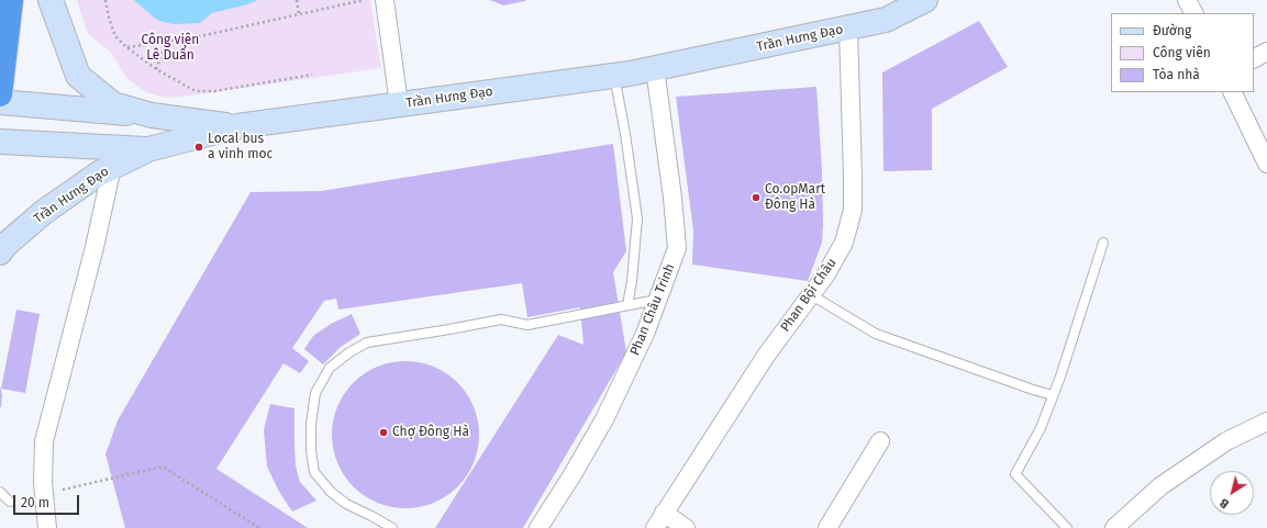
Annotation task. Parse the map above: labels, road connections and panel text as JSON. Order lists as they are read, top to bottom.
{
  "streets": {
    "main road": ["Trần Hưng Đạo"],
    "street": ["Phan Bội Châu", "Phan Châu Trinh"]
  },
  "crossings": [
    ["Trần Hưng Đạo", "Phan Bội Châu"],
    ["Trần Hưng Đạo", "Phan Châu Trinh"]
  ],
  "parks": ["Công viên Lê Duẩn"],
  "places": ["Local bus a vinh moc", "Co.opMart Đông Hà", "Chợ Đông Hà"],
  "legend": ["Đường", "Công viên", "Tòa nhà"],
  "scale_bar": "20 m",
  "north": "bottom left"
}
